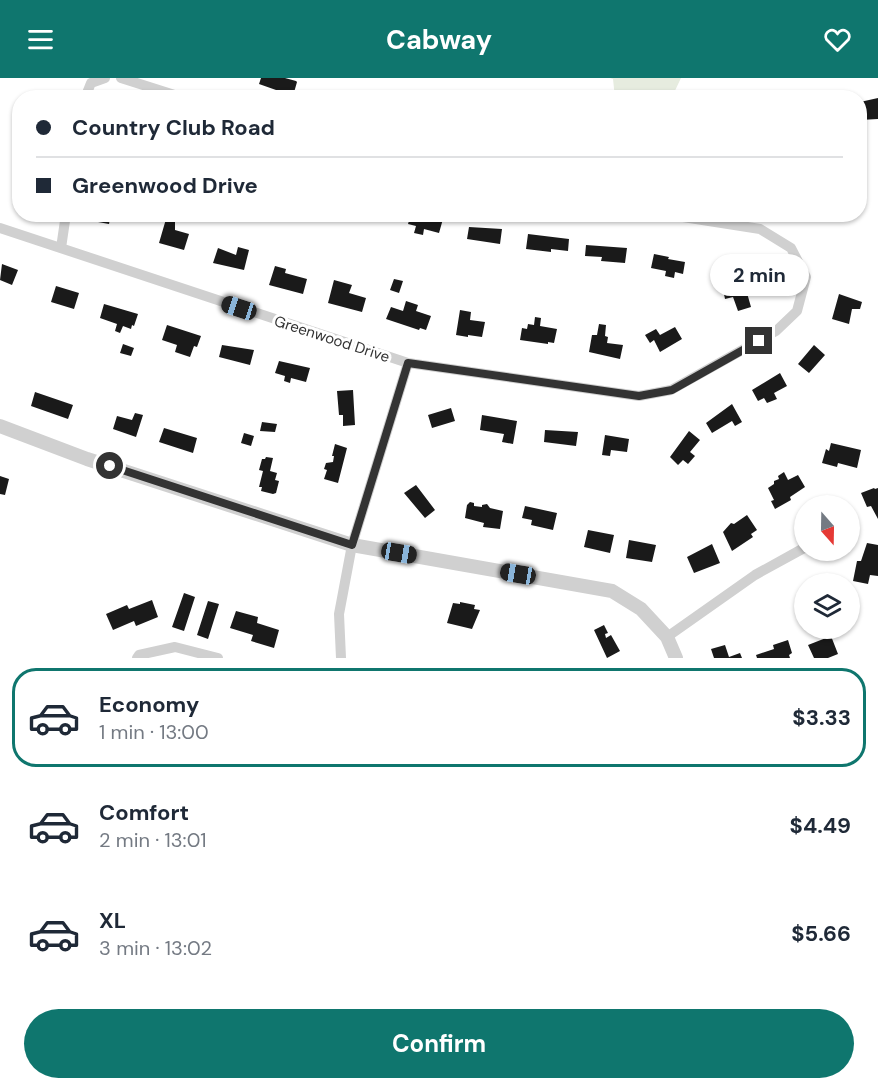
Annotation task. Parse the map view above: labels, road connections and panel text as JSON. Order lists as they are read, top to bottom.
{
  "streets": {
    "street": ["Greenwood Drive"]
  },
  "north": "bottom",
  "page": {
    "header": "Cabway",
    "banner": ["Country Club Road", "Greenwood Drive"],
    "bubble": "2 min",
    "list": [
      {
        "name": "Economy",
        "note": "1 min · 13:00",
        "value": "$3.33"
      },
      {
        "name": "Comfort",
        "note": "2 min · 13:01",
        "value": "$4.49"
      },
      {
        "name": "XL",
        "note": "3 min · 13:02",
        "value": "$5.66"
      }
    ],
    "buttons": "Confirm"
  }
}
